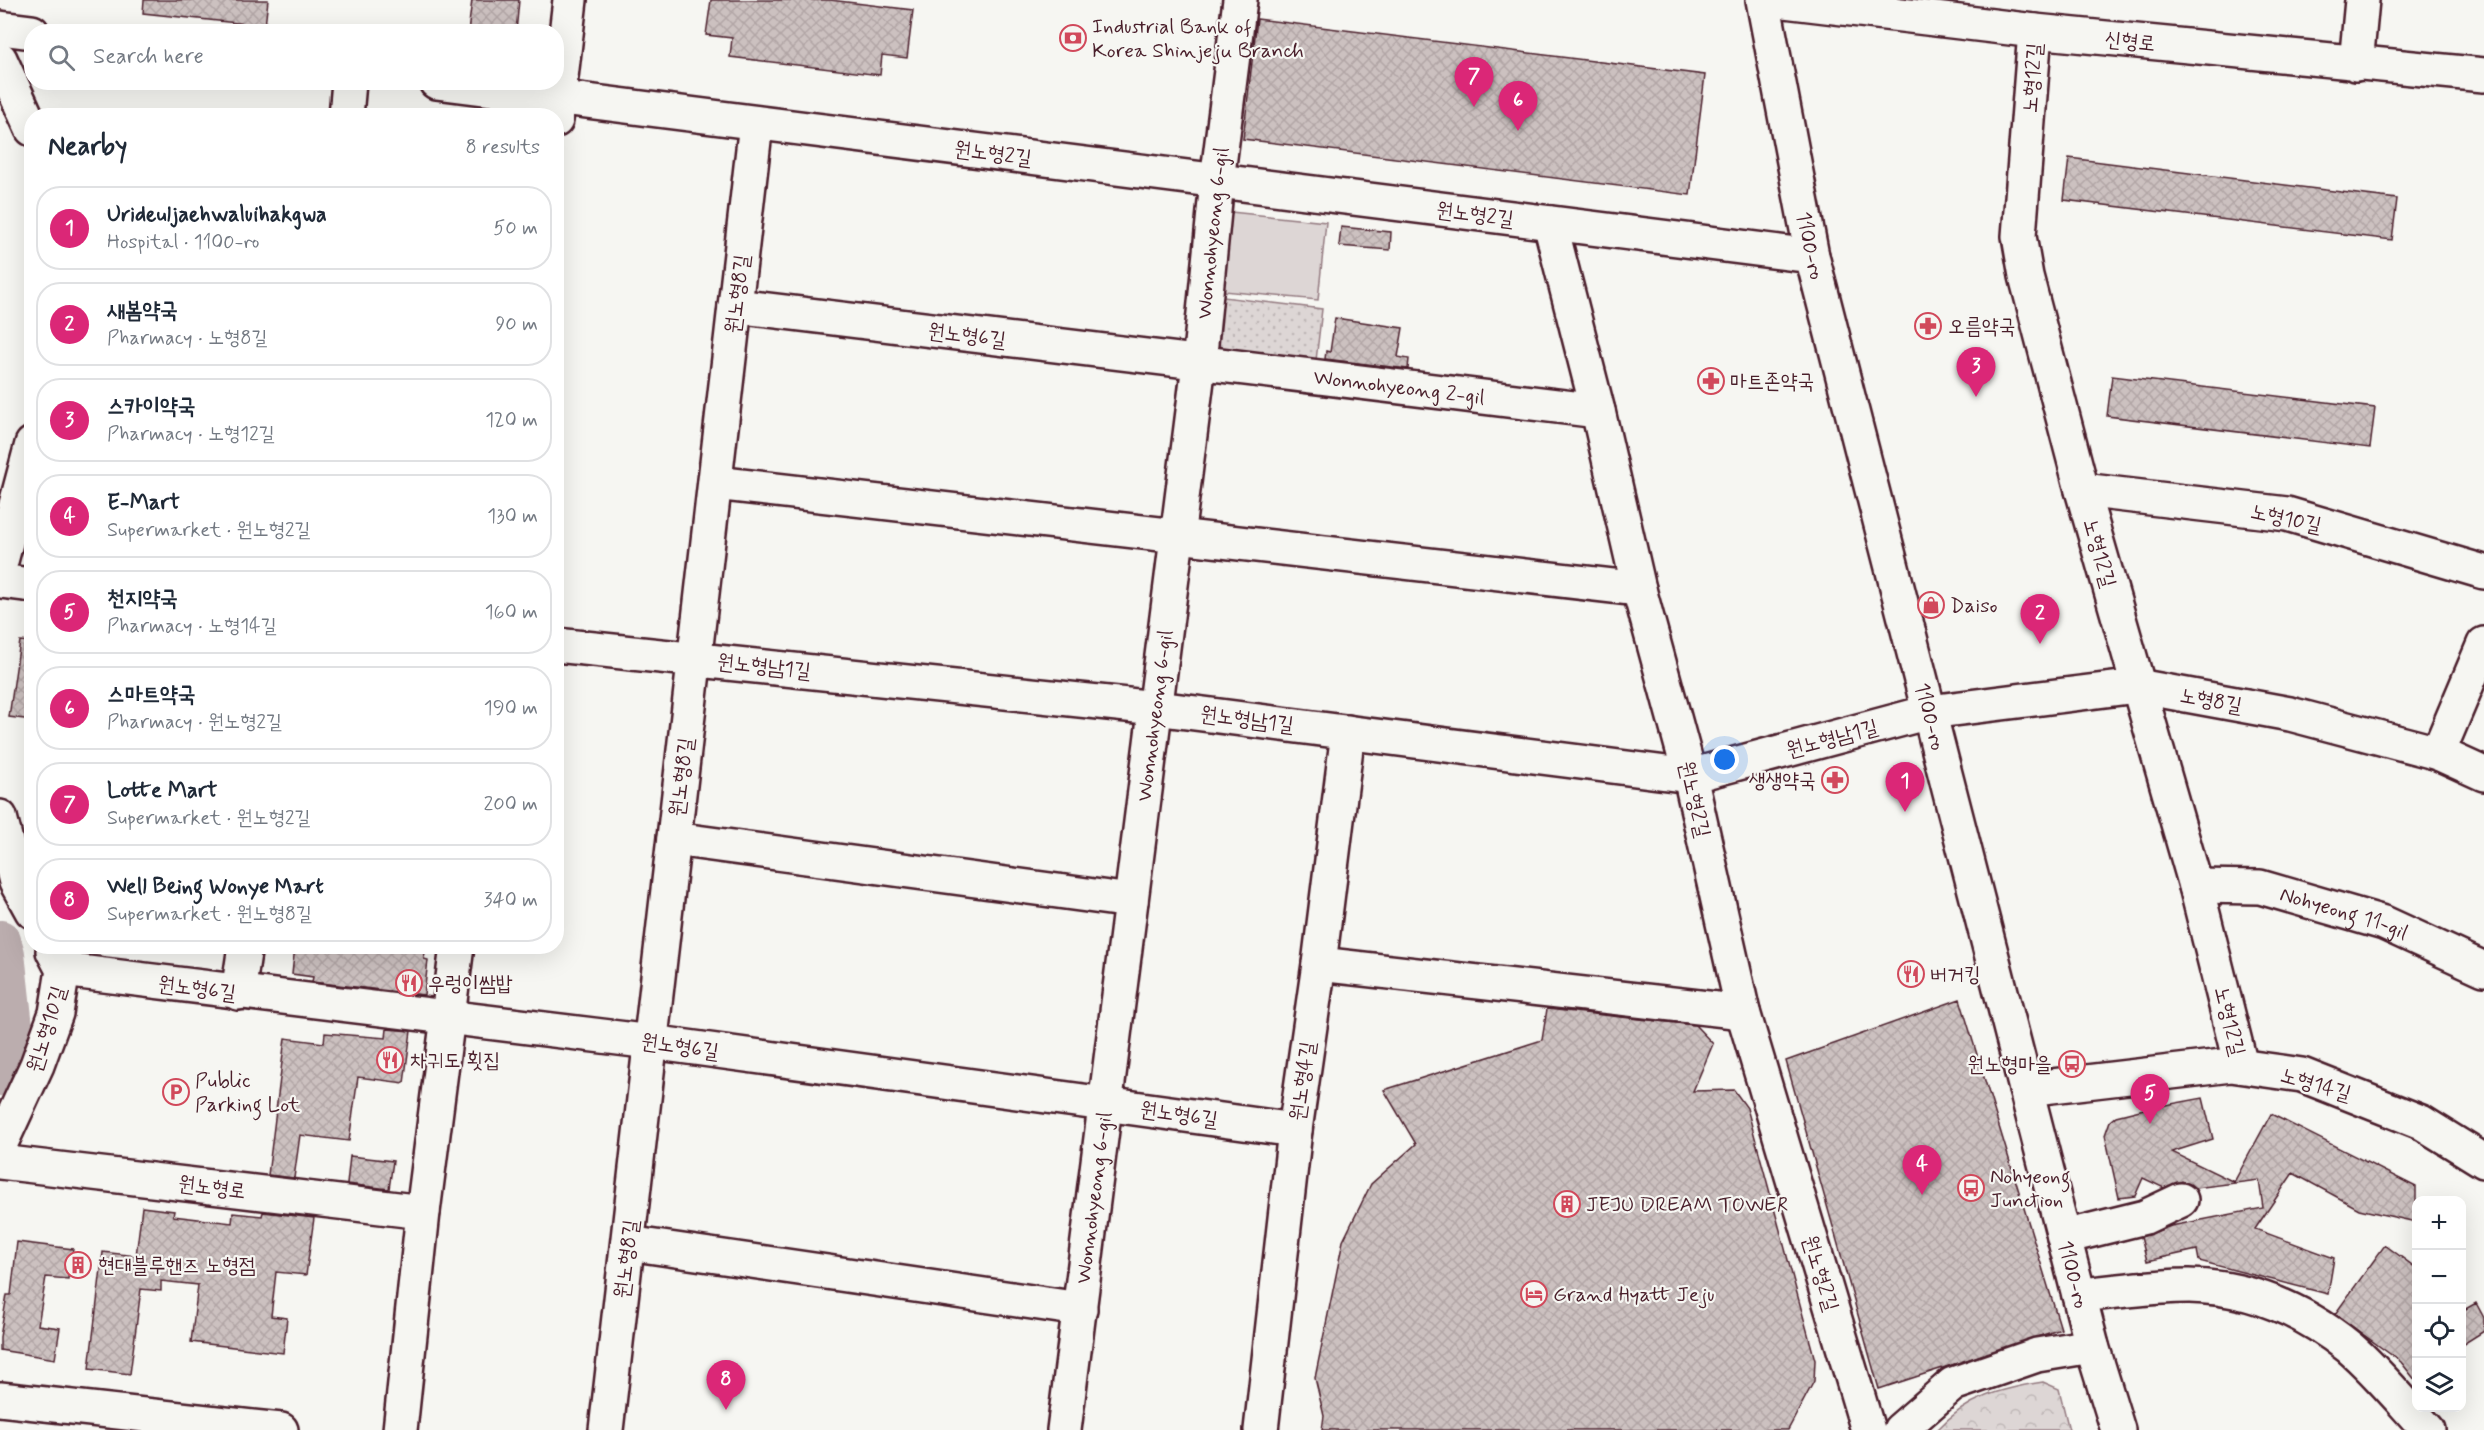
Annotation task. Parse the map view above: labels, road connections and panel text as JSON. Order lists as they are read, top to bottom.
{
  "streets": {
    "street": [
      "신형로",
      "노형12길",
      "원노형2길",
      "Wonnohyeong 6-gil",
      "1100-ro",
      "원노형8길",
      "원노형6길",
      "Wonnohyeong 2-gil",
      "노형10길",
      "원노형남1길",
      "노형8길",
      "Nohyeong 11-gil",
      "원노형10길",
      "원노형4길",
      "노형14길",
      "원노형로"
    ]
  },
  "crossings": [
    ["신형로", "노형12길"],
    ["노형12길", "노형10길"],
    ["노형12길", "노형8길"],
    ["노형12길", "Nohyeong 11-gil"],
    ["노형12길", "노형14길"],
    ["원노형2길", "Wonnohyeong 6-gil"],
    ["원노형2길", "1100-ro"],
    ["원노형2길", "원노형8길"],
    ["원노형2길", "Wonnohyeong 2-gil"],
    ["원노형2길", "원노형남1길"],
    ["Wonnohyeong 6-gil", "원노형6길"],
    ["Wonnohyeong 6-gil", "Wonnohyeong 2-gil"],
    ["Wonnohyeong 6-gil", "원노형남1길"],
    ["1100-ro", "원노형남1길"],
    ["1100-ro", "노형8길"],
    ["1100-ro", "노형14길"],
    ["원노형8길", "원노형6길"],
    ["원노형8길", "원노형남1길"],
    ["원노형6길", "Wonnohyeong 2-gil"],
    ["원노형6길", "원노형10길"],
    ["원노형6길", "원노형4길"],
    ["원노형남1길", "노형8길"],
    ["원노형남1길", "원노형4길"]
  ],
  "places": {
    "bank": ["Industrial Bank of Korea Shinjeju Branch"],
    "pharmacy": ["오름약국", "마트존약국", "생생약국"],
    "shop": ["Daiso"],
    "restaurant": ["버거킹", "우렁이쌈밥", "차귀도 횟집"],
    "bus stop": ["원노형마을", "Nohyeong Junction"],
    "parking": ["Public Parking Lot"],
    "building": ["JEJU DREAM TOWER", "현대블루핸즈 노형점"],
    "hotel": ["Grand Hyatt Jeju"]
  },
  "page": {
    "search": "Search here",
    "pins": [
      "7",
      "6",
      "3",
      "2",
      "1",
      "5",
      "4",
      "8"
    ],
    "heading": ["Nearby", "8 results"],
    "list": [
      {
        "mark": "1",
        "name": "Urideuljaehwaluihakgwa",
        "note": "Hospital · 1100-ro",
        "value": "50 m"
      },
      {
        "mark": "2",
        "name": "새봄약국",
        "note": "Pharmacy · 노형8길",
        "value": "90 m"
      },
      {
        "mark": "3",
        "name": "스카이약국",
        "note": "Pharmacy · 노형12길",
        "value": "120 m"
      },
      {
        "mark": "4",
        "name": "E-Mart",
        "note": "Supermarket · 원노형2길",
        "value": "130 m"
      },
      {
        "mark": "5",
        "name": "천지약국",
        "note": "Pharmacy · 노형14길",
        "value": "160 m"
      },
      {
        "mark": "6",
        "name": "스마트약국",
        "note": "Pharmacy · 원노형2길",
        "value": "190 m"
      },
      {
        "mark": "7",
        "name": "Lotte Mart",
        "note": "Supermarket · 원노형2길",
        "value": "200 m"
      },
      {
        "mark": "8",
        "name": "Well Being Wonye Mart",
        "note": "Supermarket · 원노형8길",
        "value": "340 m"
      }
    ],
    "map_buttons": ["+", "−"]
  }
}
